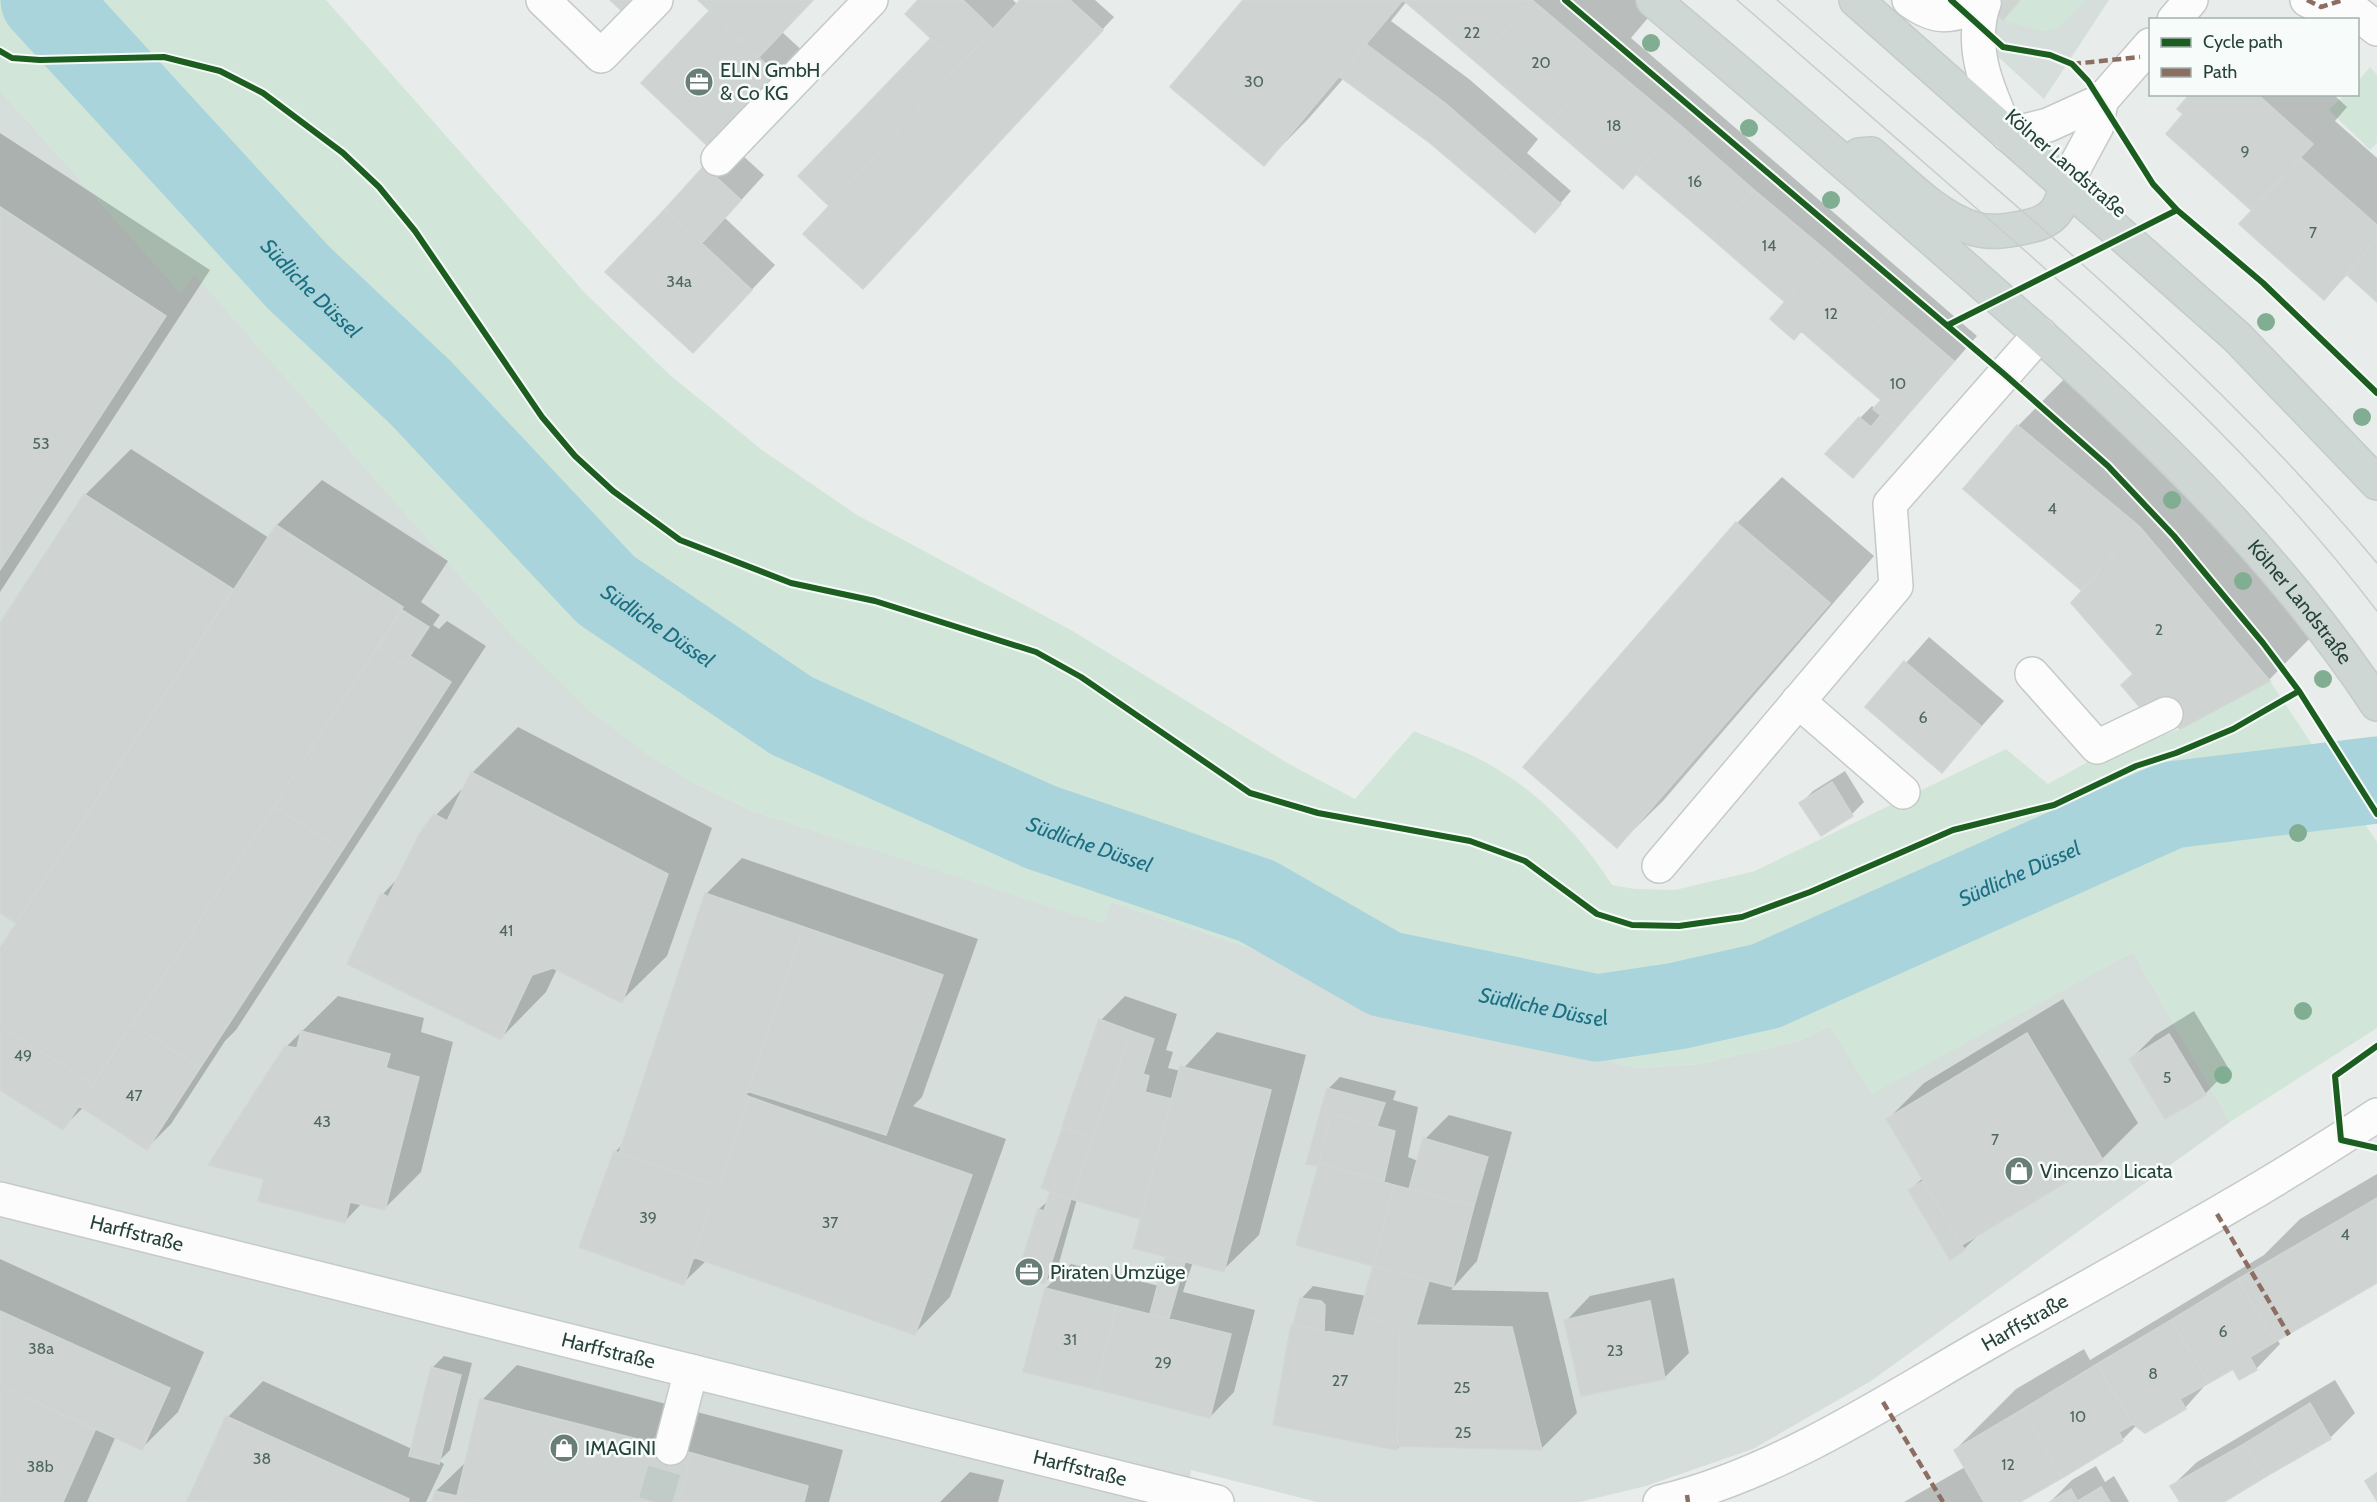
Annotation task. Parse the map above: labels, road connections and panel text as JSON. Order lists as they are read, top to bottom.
{
  "streets": {
    "main road": ["Kölner Landstraße"],
    "street": ["Harffstraße"]
  },
  "water": ["Südliche Düssel"],
  "places": {
    "office": ["ELIN GmbH & Co KG", "Piraten Umzüge"],
    "shop": ["Vincenzo Licata", "IMAGINI"]
  },
  "house_numbers": [
    "22",
    "20",
    "30",
    "18",
    "9",
    "16",
    "7",
    "14",
    "34a",
    "12",
    "10",
    "53",
    "4",
    "2",
    "6",
    "41",
    "49",
    "5",
    "47",
    "43",
    "7",
    "39",
    "37",
    "4",
    "6",
    "31",
    "38a",
    "23",
    "29",
    "8",
    "27",
    "25",
    "10",
    "25",
    "38",
    "12",
    "38b"
  ],
  "legend": ["Cycle path", "Path"]
}
